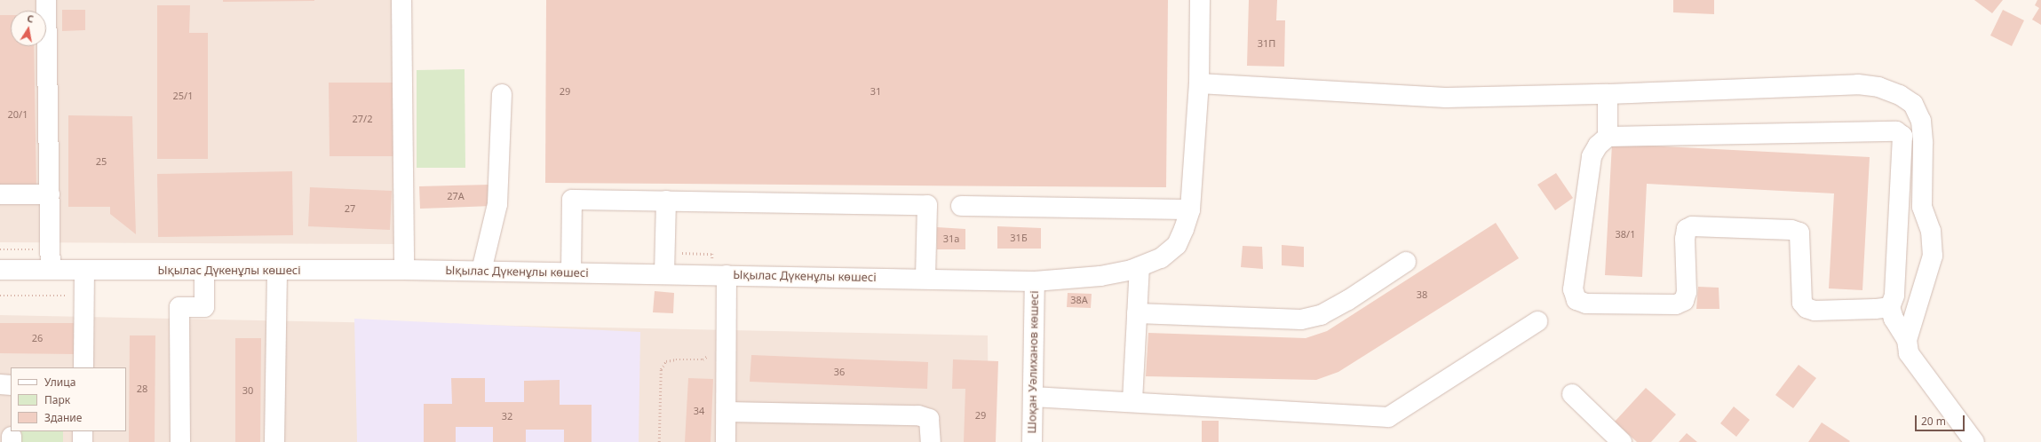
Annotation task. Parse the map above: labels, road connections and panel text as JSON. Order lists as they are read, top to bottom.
{
  "streets": {
    "street": ["Ықылас Дүкенұлы көшесі", "Шоқан Уәлиханов көшесі"]
  },
  "crossings": [
    ["Ықылас Дүкенұлы көшесі", "Шоқан Уәлиханов көшесі"]
  ],
  "house_numbers": [
    "31П",
    "29",
    "31",
    "25/1",
    "20/1",
    "27/2",
    "25",
    "27А",
    "27",
    "38/1",
    "31Б",
    "31а",
    "38",
    "38А",
    "26",
    "36",
    "28",
    "30",
    "34",
    "29",
    "32"
  ],
  "legend": ["Улица", "Парк", "Здание"],
  "scale_bar": "20 m",
  "north": "top"
}
